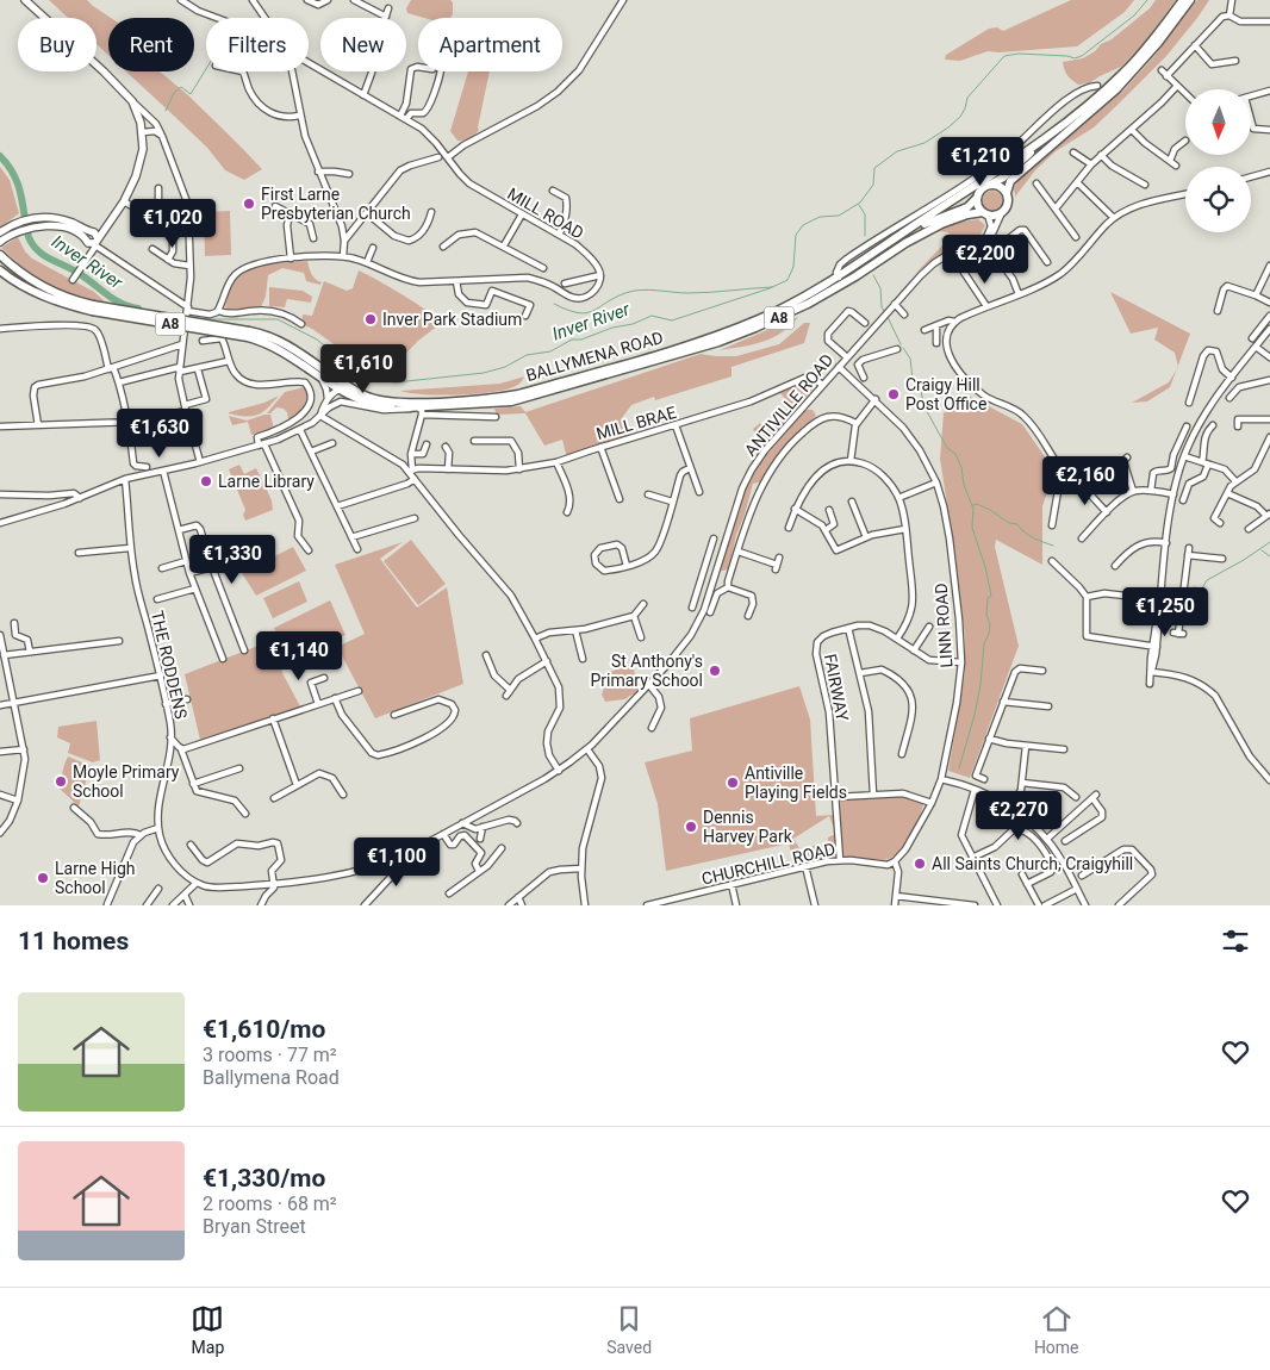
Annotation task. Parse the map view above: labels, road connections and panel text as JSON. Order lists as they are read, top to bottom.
{
  "streets": {
    "highway": ["A8", "BALLYMENA ROAD"],
    "street": [
      "MILL ROAD",
      "ANTIVILLE ROAD",
      "MILL BRAE",
      "LINN ROAD",
      "THE RODDENS",
      "FAIRWAY",
      "CHURCHILL ROAD"
    ]
  },
  "crossings": [
    ["A8", "BALLYMENA ROAD"],
    ["ANTIVILLE ROAD", "MILL BRAE"],
    ["ANTIVILLE ROAD", "LINN ROAD"],
    ["LINN ROAD", "FAIRWAY"],
    ["LINN ROAD", "CHURCHILL ROAD"],
    ["FAIRWAY", "CHURCHILL ROAD"]
  ],
  "water": ["Inver River"],
  "places": [
    "First Larne Presbyterian Church",
    "Inver Park Stadium",
    "Craigy Hill Post Office",
    "Larne Library",
    "St Anthony's Primary School",
    "Moyle Primary School",
    "Antiville Playing Fields",
    "Dennis Harvey Park",
    "All Saints Church, Craigyhill",
    "Larne High School"
  ],
  "north": "bottom",
  "page": {
    "chip": [
      "Buy",
      "Rent",
      "Filters",
      "New",
      "Apartment"
    ],
    "price": [
      "€1,210",
      "€1,020",
      "€2,200",
      "€1,610",
      "€1,630",
      "€2,160",
      "€1,330",
      "€1,250",
      "€1,140",
      "€2,270",
      "€1,100"
    ],
    "heading": "11 homes",
    "list": [
      {
        "name": "€1,610/mo",
        "note": "3 rooms · 77 m² · Ballymena Road"
      },
      {
        "name": "€1,330/mo",
        "note": "2 rooms · 68 m² · Bryan Street"
      }
    ],
    "tabs": ["Map", "Saved", "Home"]
  }
}
